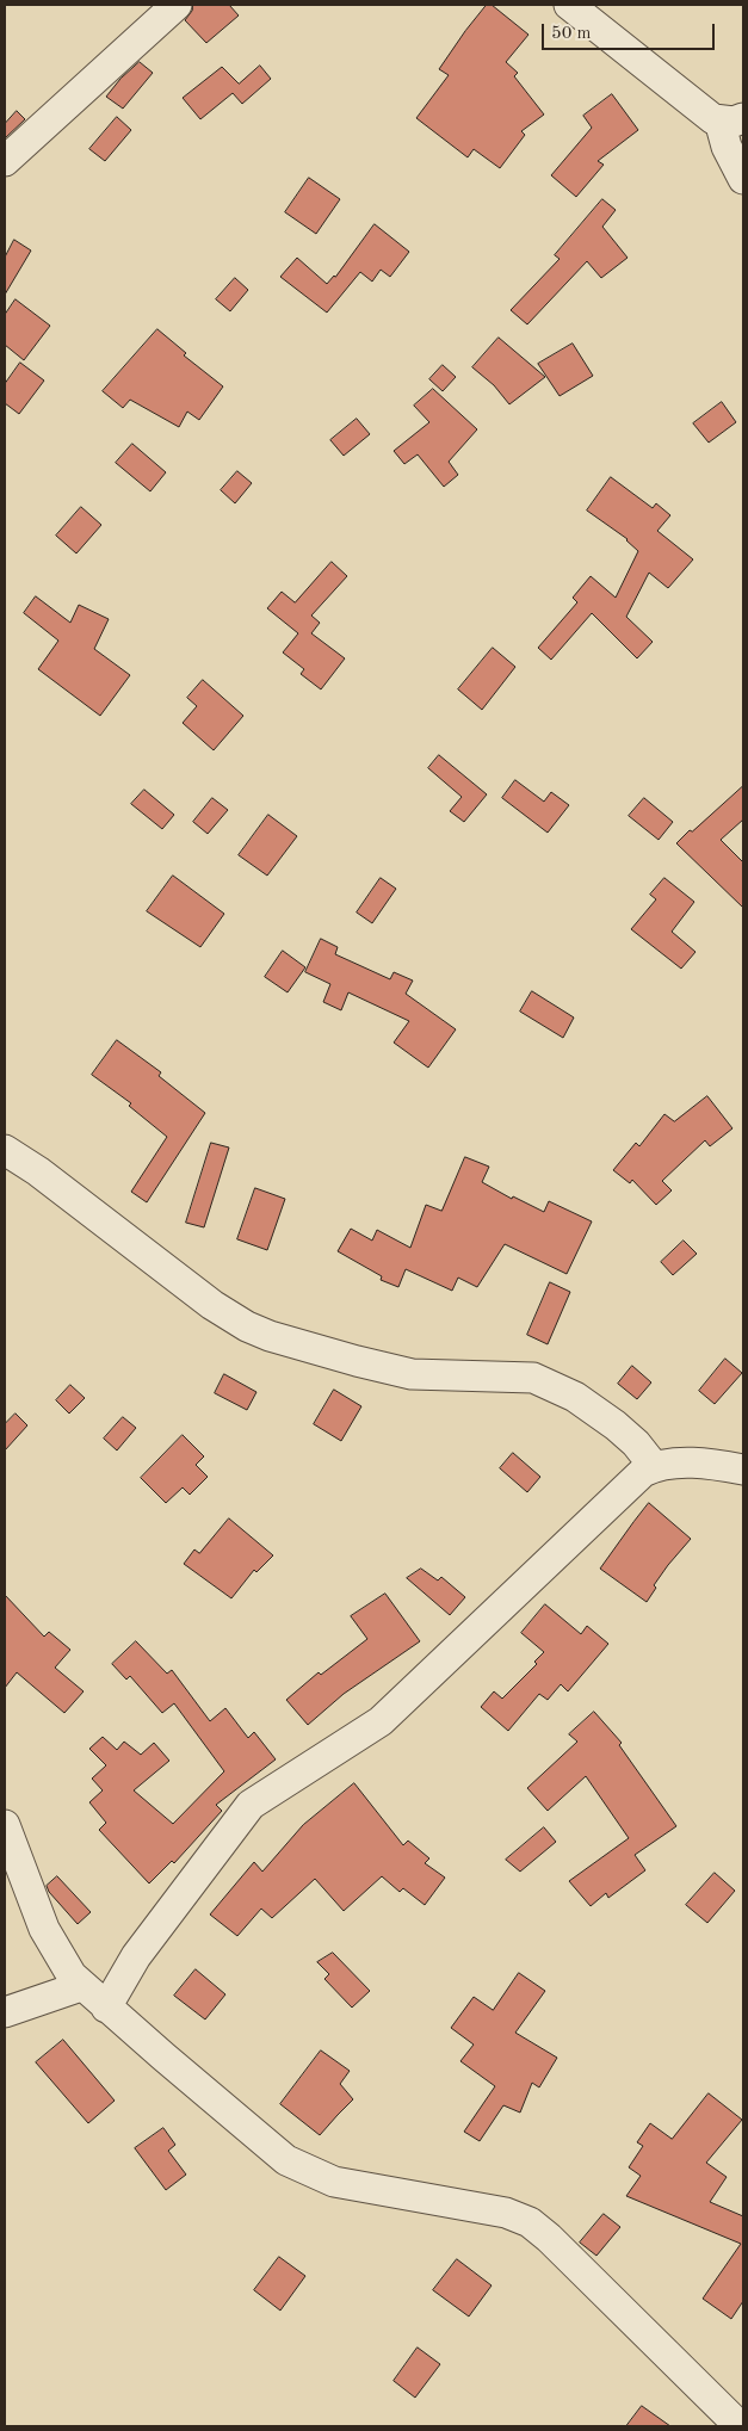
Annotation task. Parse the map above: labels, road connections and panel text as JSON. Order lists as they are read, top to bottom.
{
  "scale_bar": "50 m"
}
